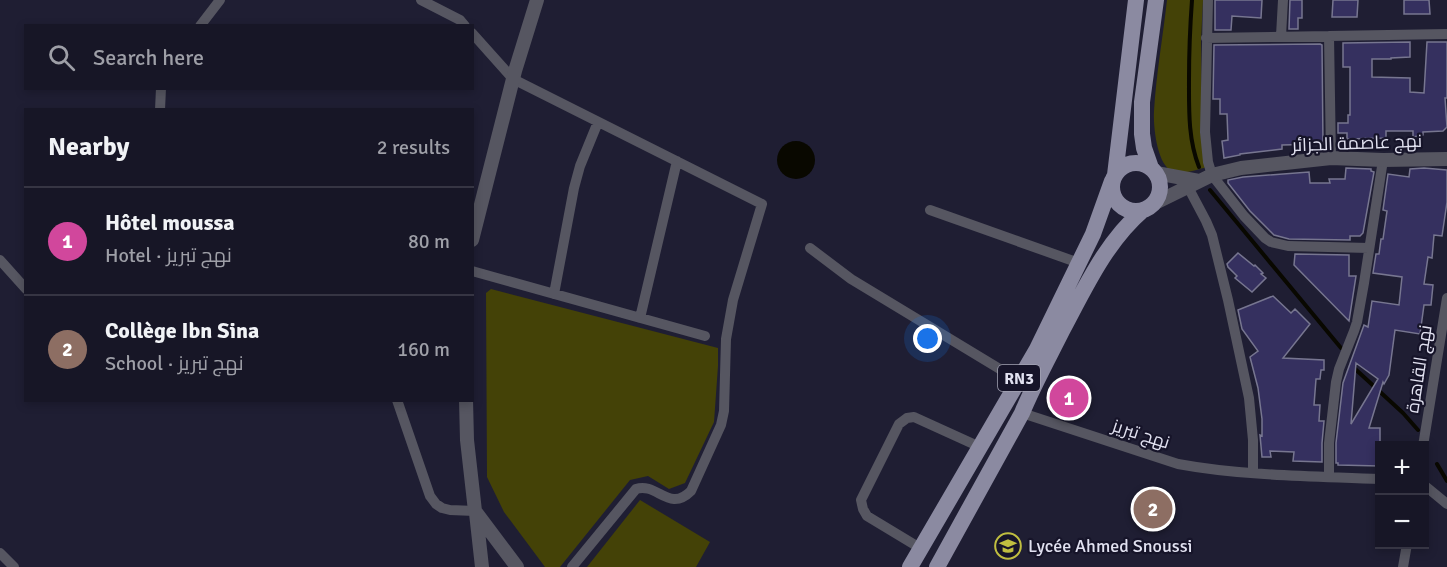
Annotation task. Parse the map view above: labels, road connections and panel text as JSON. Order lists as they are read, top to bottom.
{
  "streets": {
    "main road": ["RN3"],
    "street": ["نهج عاصمة الجزائر", "نهج القاهرة", "نهج تبريز"]
  },
  "crossings": [
    ["نهج عاصمة الجزائر", "RN3"],
    ["RN3", "نهج تبريز"]
  ],
  "places": {
    "school or university": ["Lycée Ahmed Snoussi"]
  },
  "page": {
    "search": "Search here",
    "heading": ["Nearby", "2 results"],
    "list": [
      {
        "mark": "1",
        "name": "Hôtel moussa",
        "note": "Hotel · نهج تبريز",
        "value": "80 m"
      },
      {
        "mark": "2",
        "name": "Collège Ibn Sina",
        "note": "School · نهج تبريز",
        "value": "160 m"
      }
    ],
    "pins": ["1", "2"],
    "map_buttons": ["+", "−"]
  }
}
